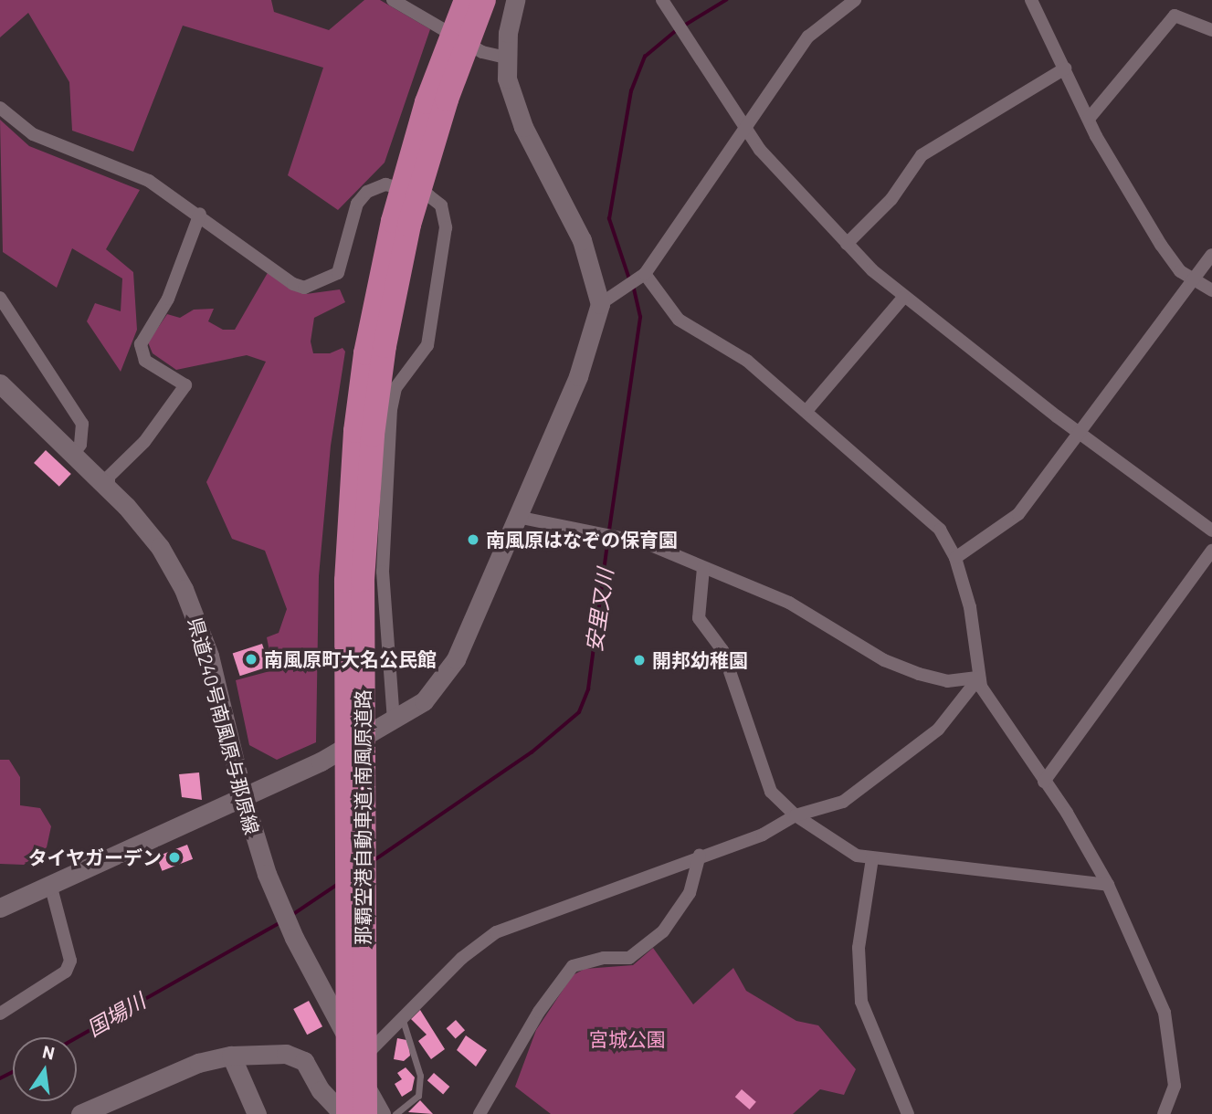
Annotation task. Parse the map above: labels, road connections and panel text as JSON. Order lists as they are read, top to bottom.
{
  "streets": {
    "highway": ["那覇空港自動車道;南風原道路"],
    "street": ["県道240号南風原与那原線"]
  },
  "water": ["安里又川", "国場川"],
  "parks": ["宮城公園"],
  "places": [
    "南風原はなぞの保育園",
    "南風原町大名公民館",
    "開邦幼稚園",
    "タイヤガーデン"
  ],
  "north": "top"
}
